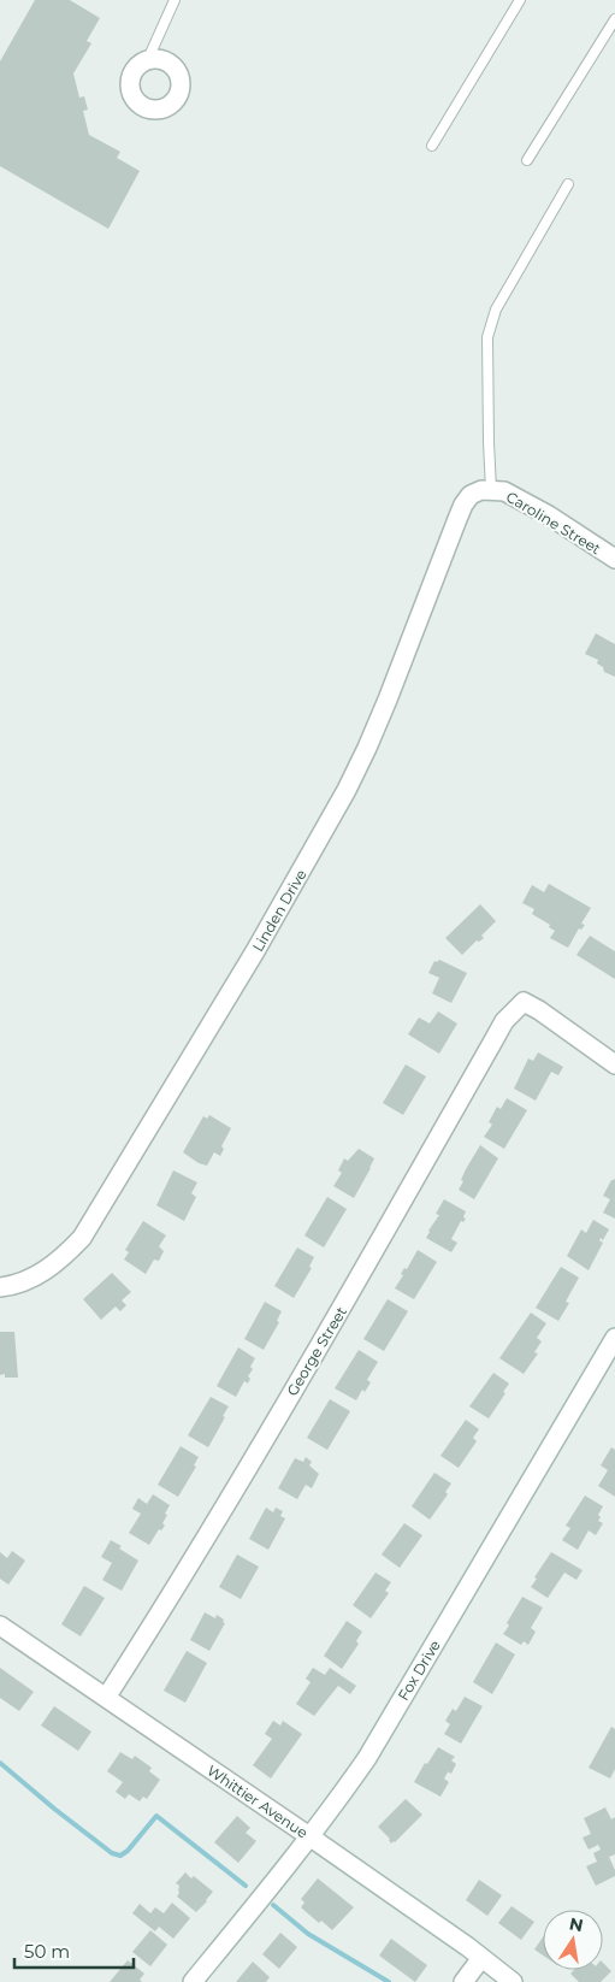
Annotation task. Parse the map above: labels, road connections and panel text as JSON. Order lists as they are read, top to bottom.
{
  "streets": {
    "street": [
      "Caroline Street",
      "Linden Drive",
      "George Street",
      "Fox Drive",
      "Whittier Avenue"
    ]
  },
  "crossings": [
    ["Caroline Street", "Linden Drive"],
    ["George Street", "Whittier Avenue"],
    ["Fox Drive", "Whittier Avenue"]
  ],
  "scale_bar": "50 m",
  "north": "top"
}
